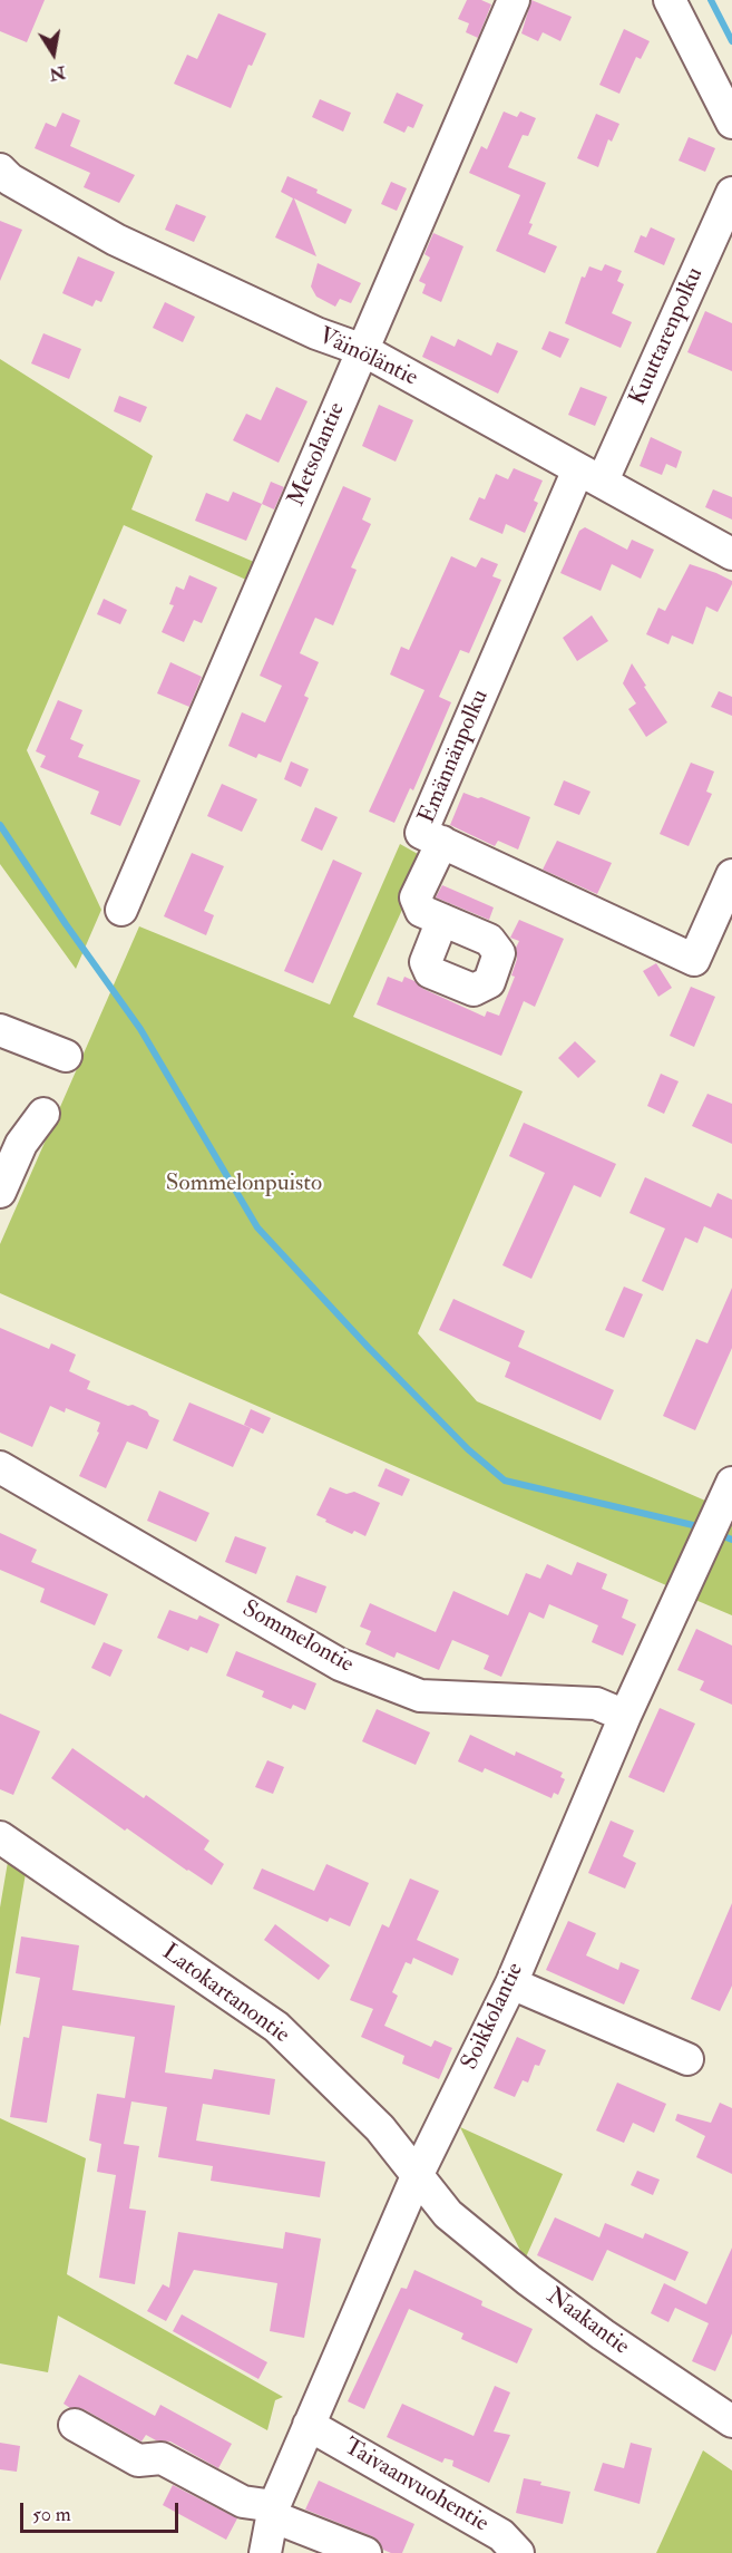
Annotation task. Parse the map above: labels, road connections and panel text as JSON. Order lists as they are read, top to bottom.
{
  "streets": {
    "street": [
      "Kuuttarenpolku",
      "Väinöläntie",
      "Metsolantie",
      "Emännänpolku",
      "Sommelontie",
      "Latokartanontie",
      "Soikkolantie",
      "Naakantie",
      "Taivaanvuohentie"
    ]
  },
  "crossings": [
    ["Kuuttarenpolku", "Väinöläntie"],
    ["Kuuttarenpolku", "Emännänpolku"],
    ["Väinöläntie", "Metsolantie"],
    ["Väinöläntie", "Emännänpolku"],
    ["Sommelontie", "Soikkolantie"],
    ["Latokartanontie", "Soikkolantie"],
    ["Latokartanontie", "Naakantie"],
    ["Soikkolantie", "Taivaanvuohentie"]
  ],
  "parks": ["Sommelonpuisto"],
  "scale_bar": "50 m",
  "north": "bottom"
}
